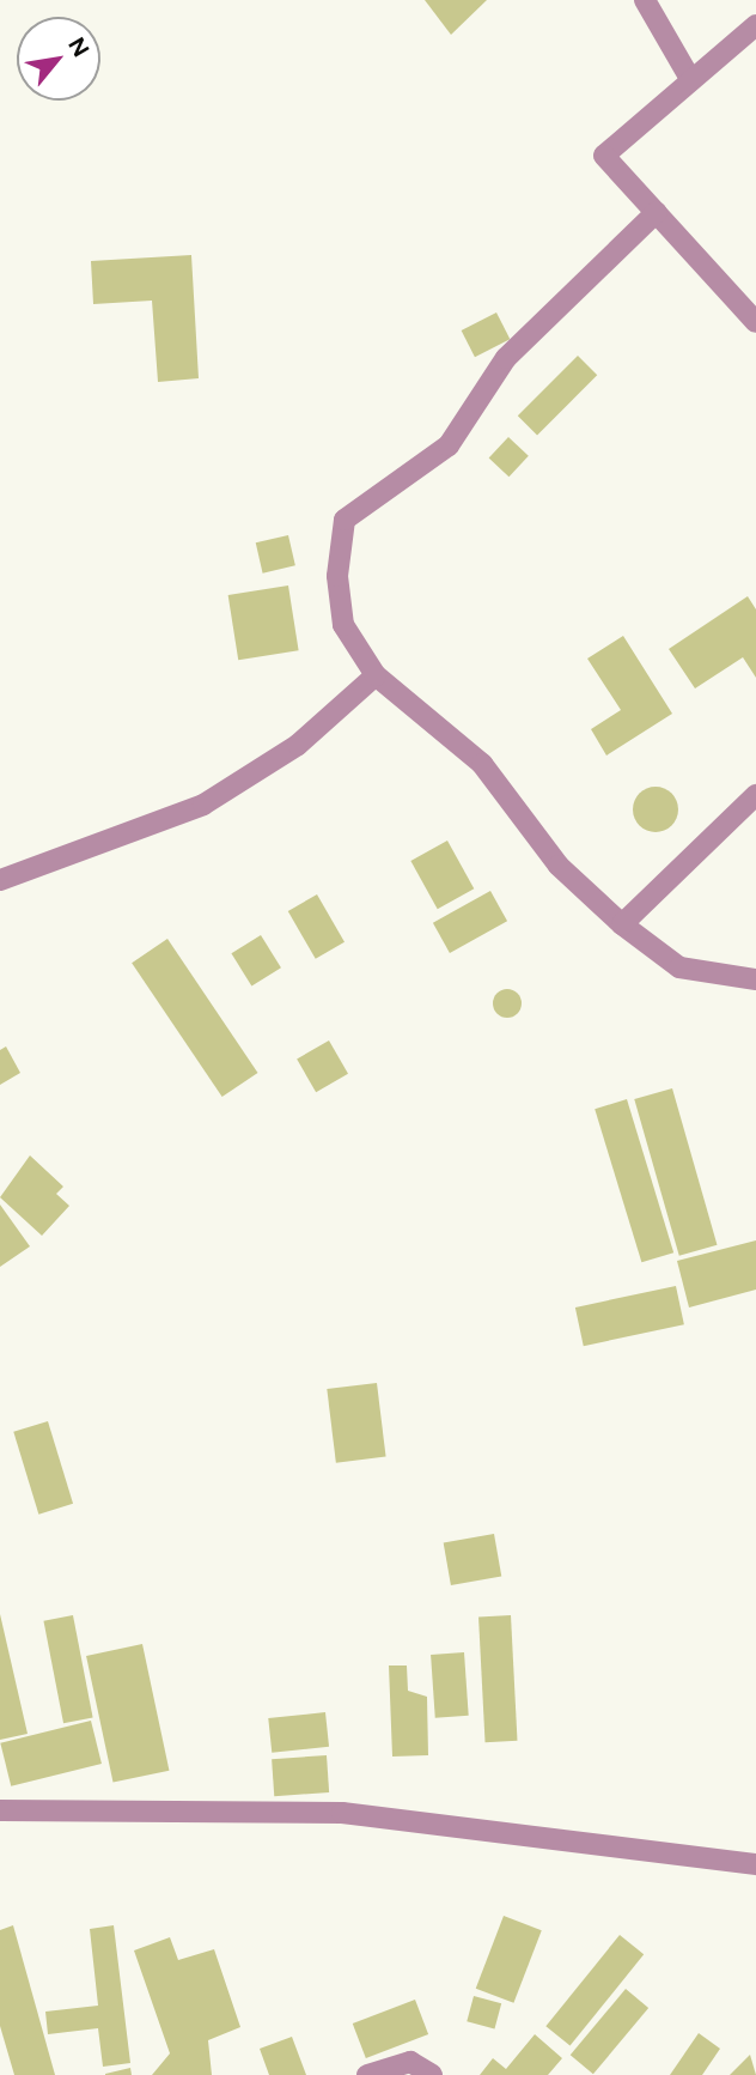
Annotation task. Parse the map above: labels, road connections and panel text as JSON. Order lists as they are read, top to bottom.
{
  "north": "top right"
}
